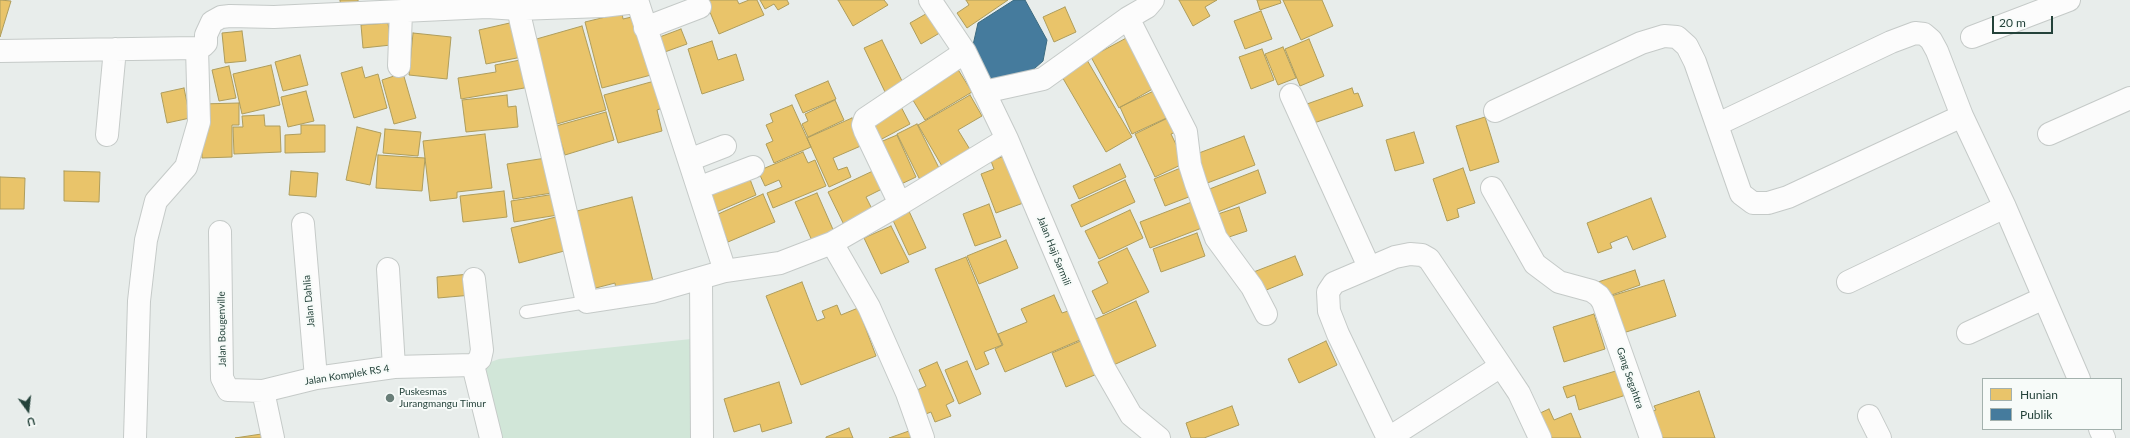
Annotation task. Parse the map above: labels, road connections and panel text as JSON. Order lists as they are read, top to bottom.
{
  "streets": {
    "street": [
      "Jalan Haji Sarmili",
      "Jalan Dahlia",
      "Jalan Bougenville",
      "Jalan Komplek RS 4",
      "Gang Segahtra"
    ]
  },
  "crossings": [
    ["Jalan Dahlia", "Jalan Komplek RS 4"],
    ["Jalan Bougenville", "Jalan Komplek RS 4"]
  ],
  "places": ["Puskesmas Jurangmangu Timur"],
  "legend": ["Hunian", "Publik"],
  "scale_bar": "20 m",
  "north": "bottom"
}
